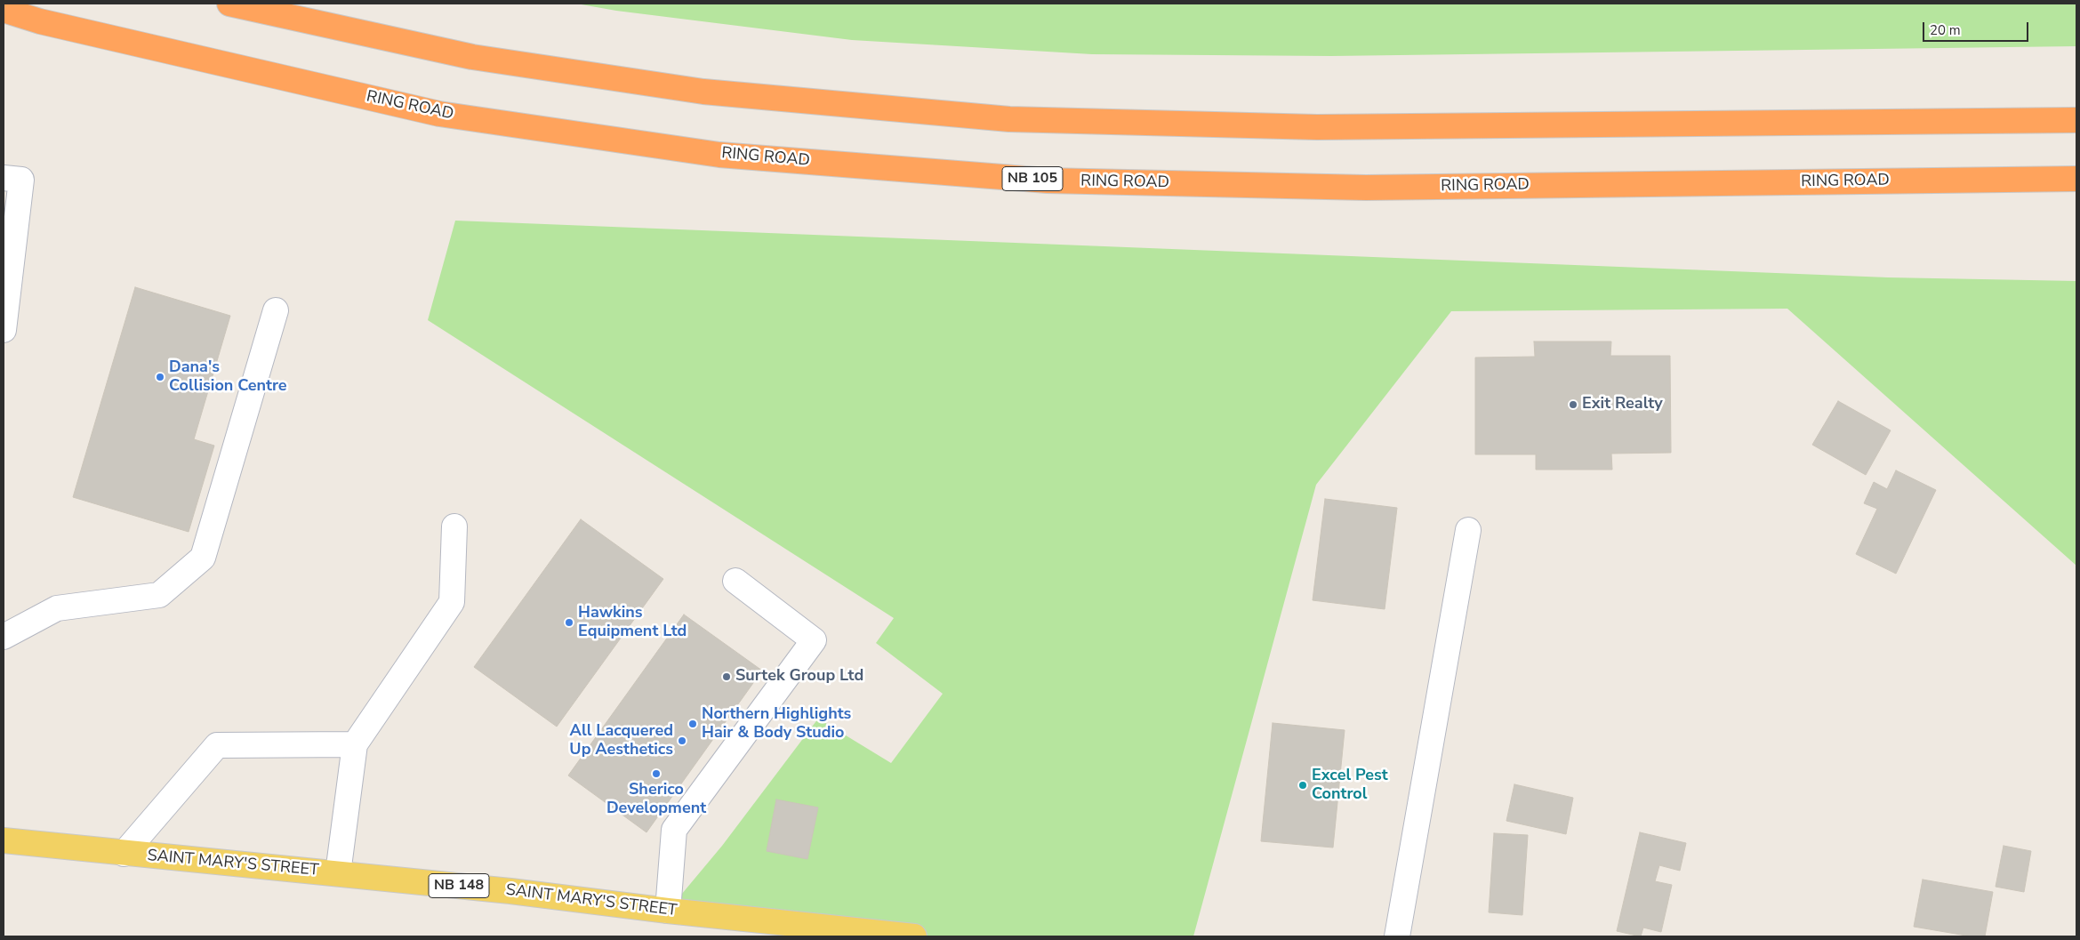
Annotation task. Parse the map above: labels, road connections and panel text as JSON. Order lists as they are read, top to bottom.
{
  "streets": {
    "highway": ["RING ROAD", "NB 105"],
    "main road": ["SAINT MARY'S STREET", "NB 148"]
  },
  "places": [
    "Dana's Collision Centre",
    "Exit Realty",
    "Hawkins Equipment Ltd",
    "Surtek Group Ltd",
    "Northern Highlights Hair & Body Studio",
    "All Lacquered Up Aesthetics",
    "Sherico Development",
    "Excel Pest Control"
  ],
  "scale_bar": "20 m"
}
